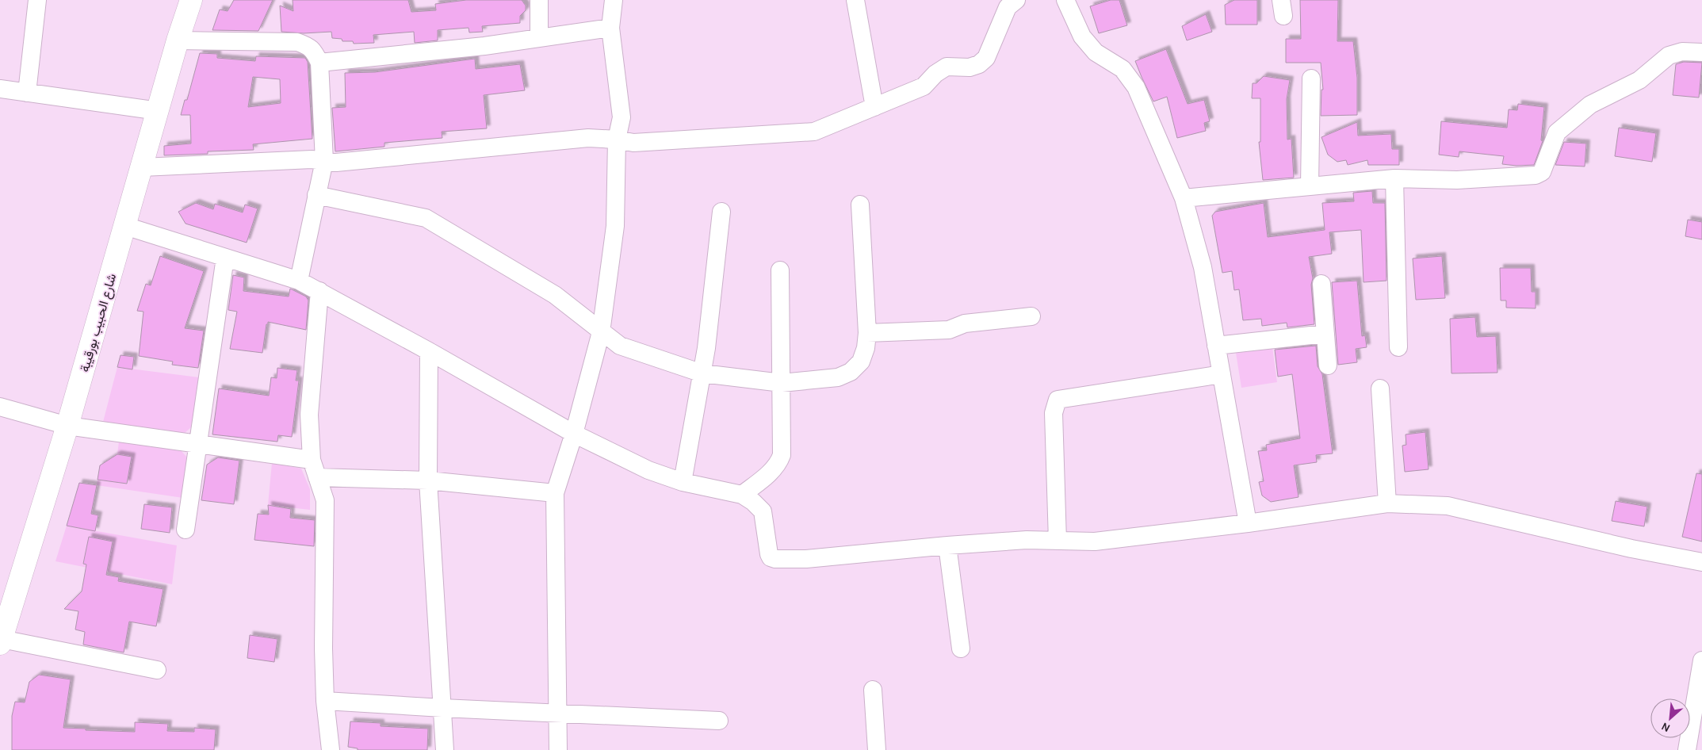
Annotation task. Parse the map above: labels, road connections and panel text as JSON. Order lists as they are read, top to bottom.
{
  "streets": {
    "street": ["شارع الحبيب بورقيبة"]
  },
  "north": "bottom left"
}
